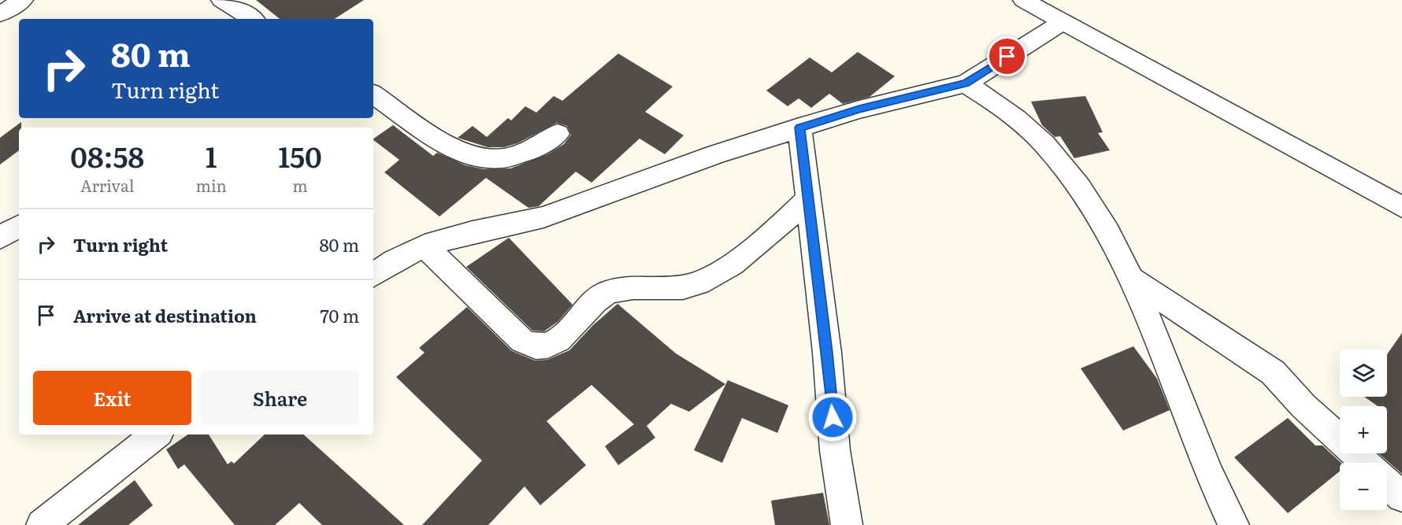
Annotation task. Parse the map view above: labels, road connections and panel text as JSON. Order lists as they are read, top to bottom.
{
  "page": {
    "turn": ["80 m", "Turn right"],
    "eta": [
      "08:58",
      "Arrival",
      "1",
      "min",
      "150",
      "m"
    ],
    "list": [
      {
        "name": "Turn right",
        "value": "80 m"
      },
      {
        "name": "Arrive at destination",
        "value": "70 m"
      }
    ],
    "map_buttons": ["+", "−"],
    "buttons": ["Exit", "Share"]
  }
}
